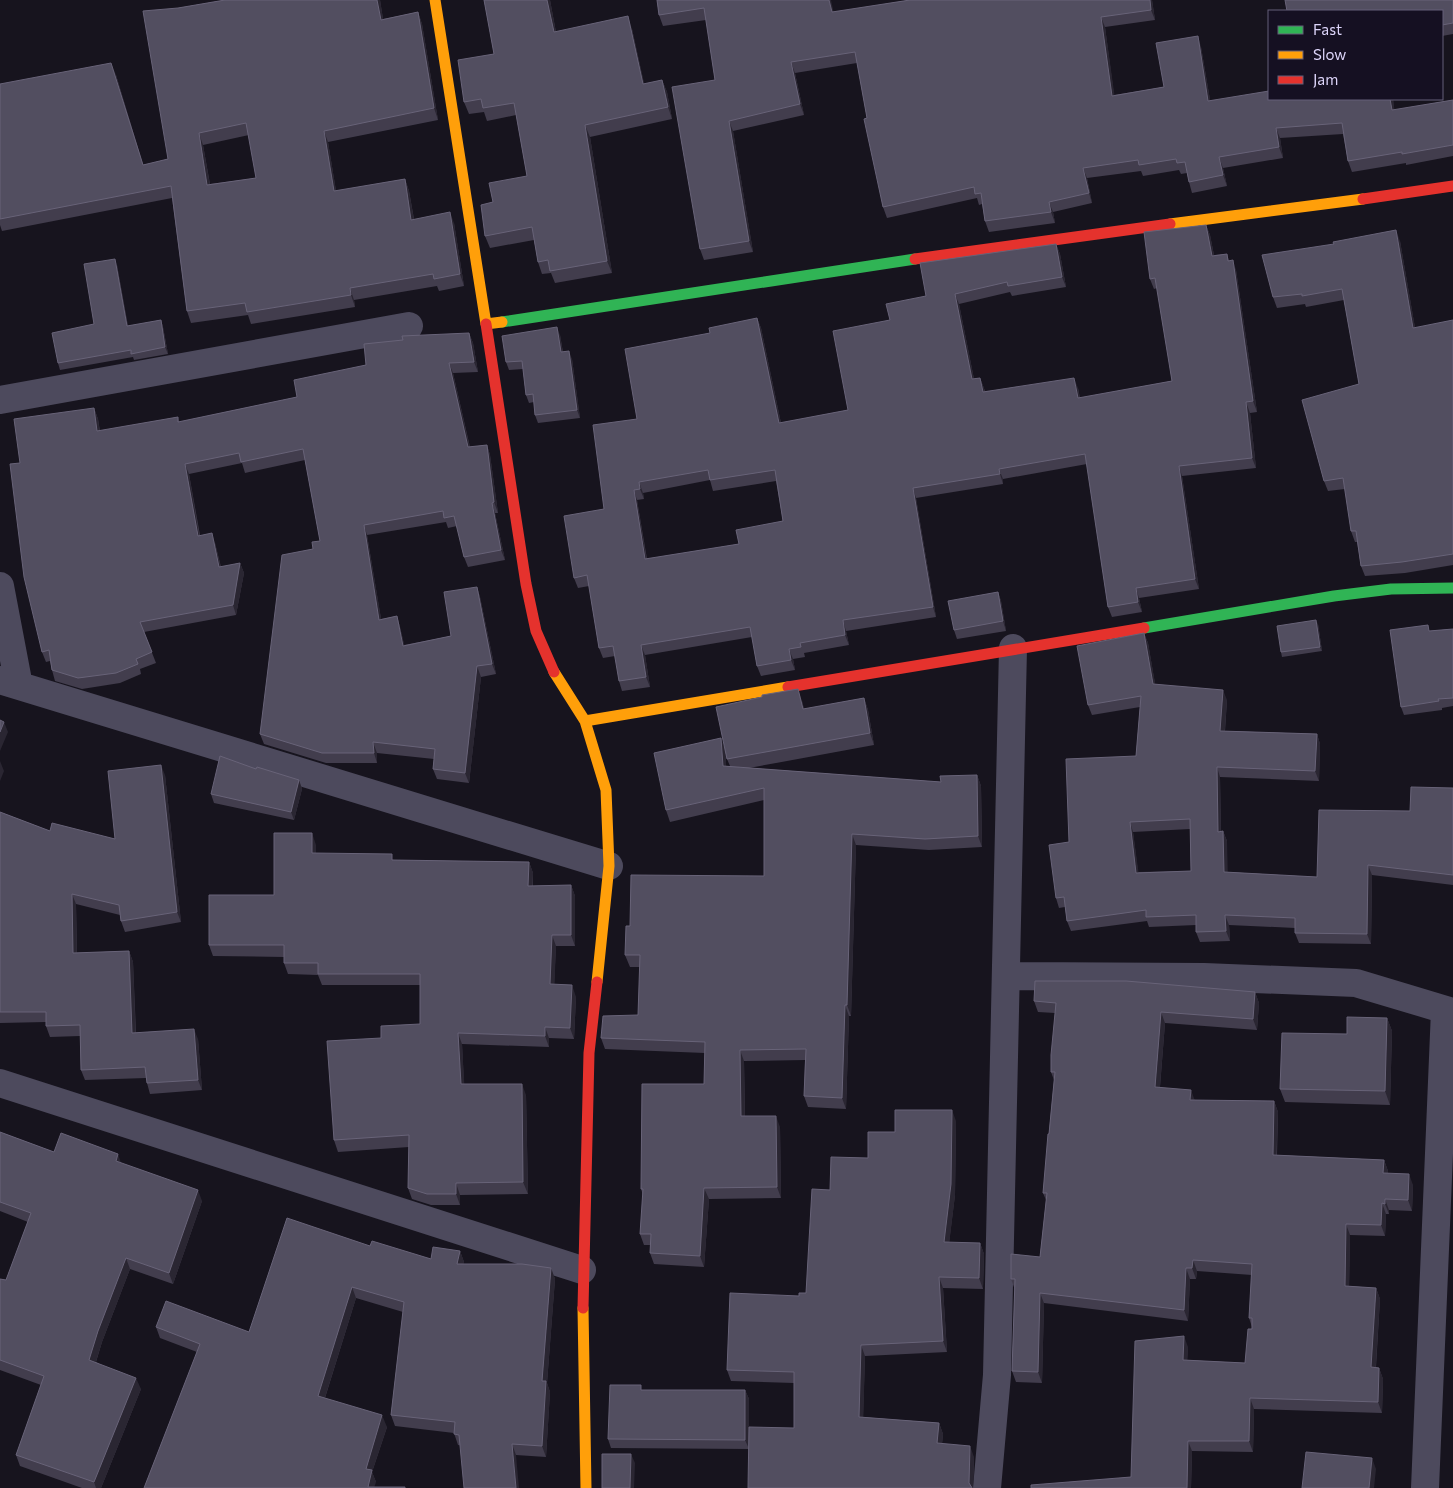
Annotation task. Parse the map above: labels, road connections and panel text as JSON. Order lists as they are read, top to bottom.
{
  "legend": ["Fast", "Slow", "Jam"]
}
